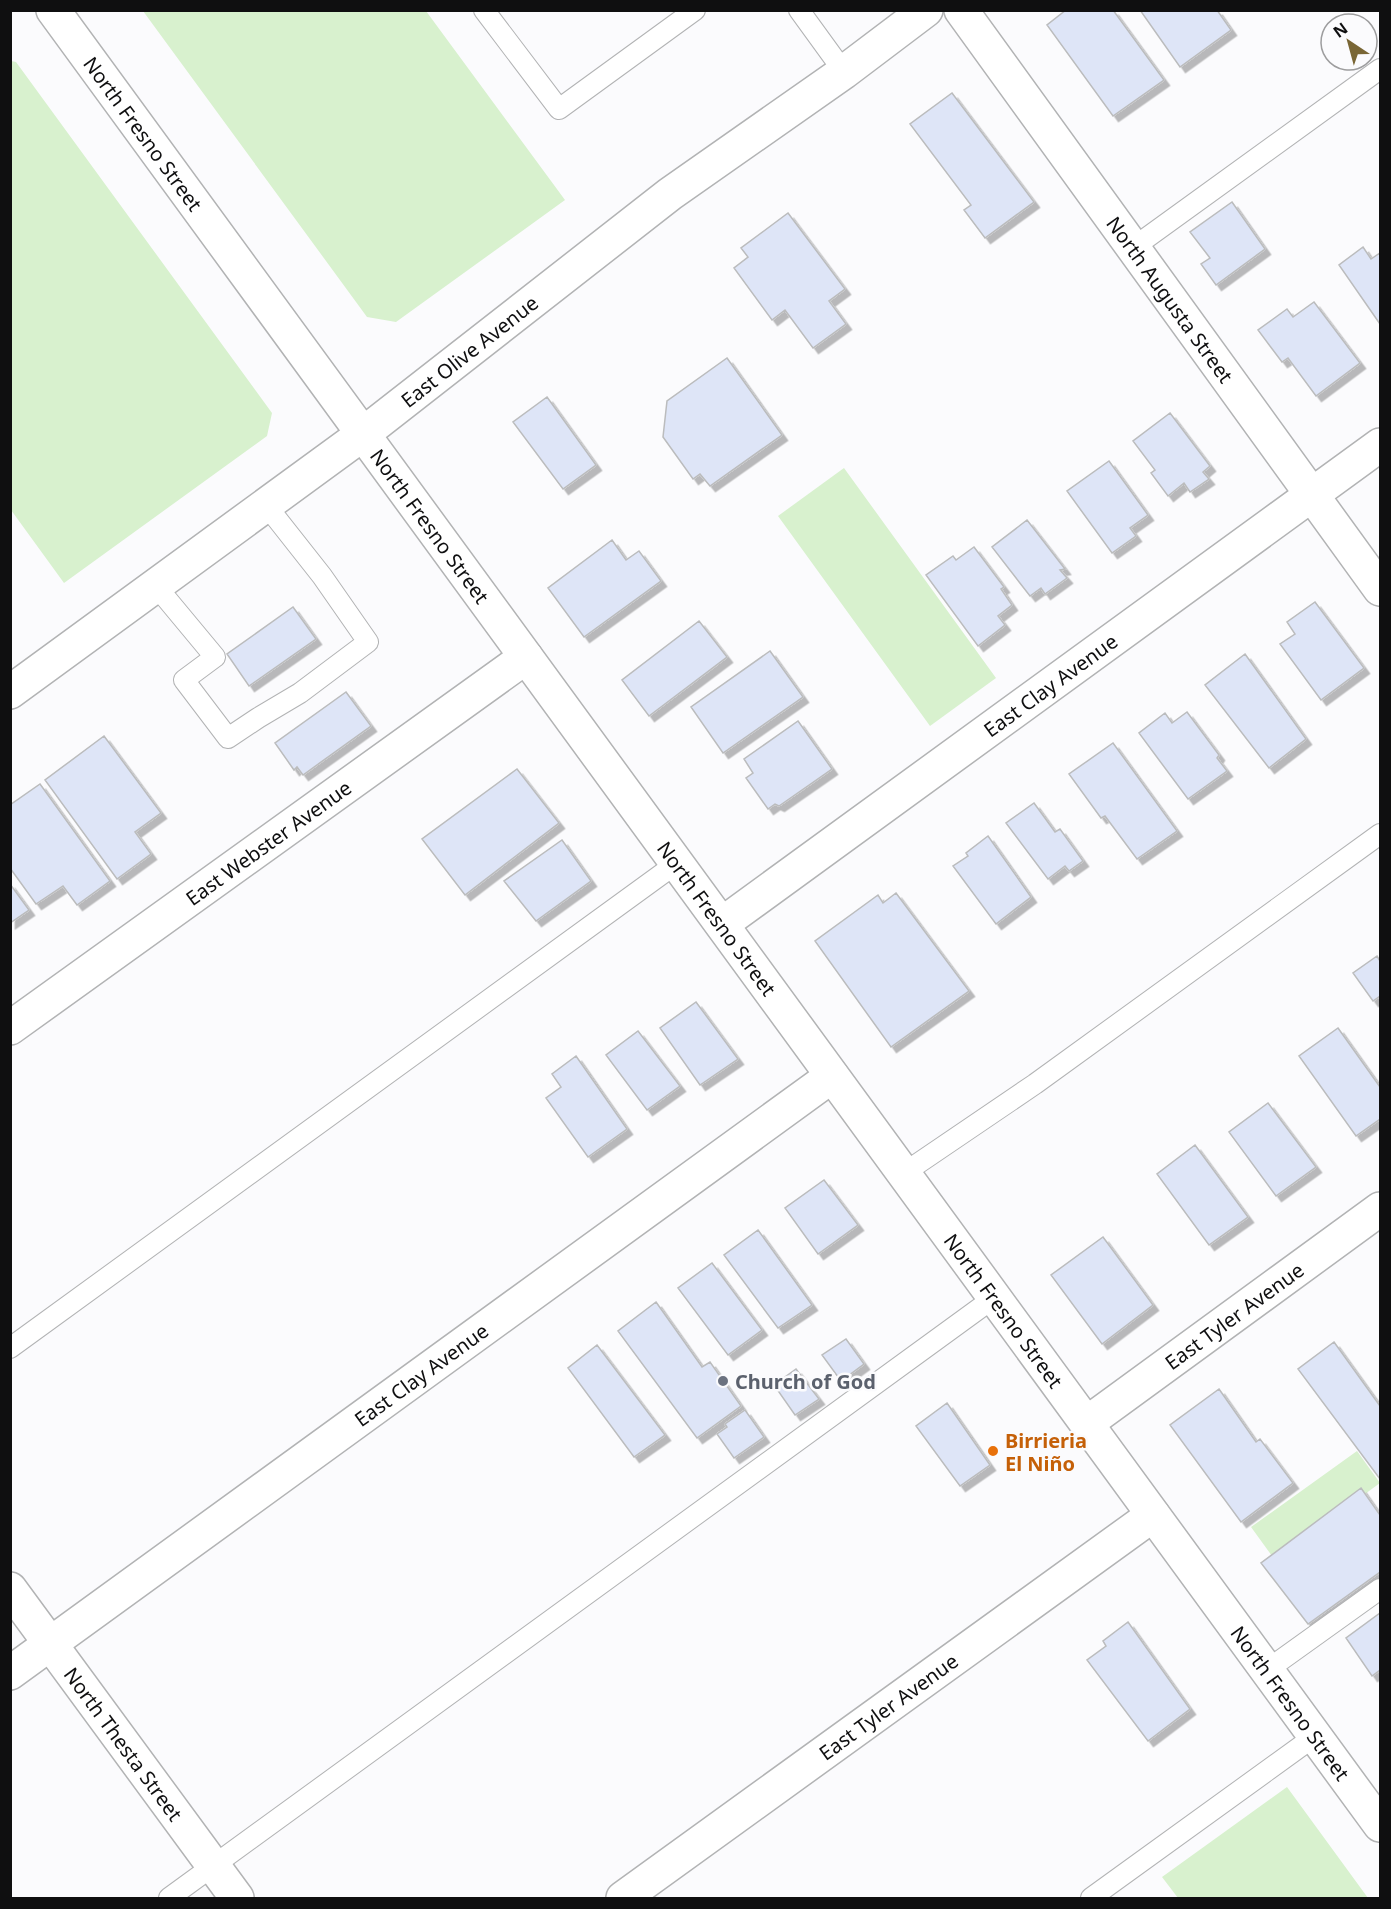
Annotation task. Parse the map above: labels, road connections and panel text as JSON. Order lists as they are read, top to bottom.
{
  "streets": {
    "street": [
      "North Fresno Street",
      "North Augusta Street",
      "East Olive Avenue",
      "East Clay Avenue",
      "East Webster Avenue",
      "East Tyler Avenue",
      "North Thesta Street"
    ]
  },
  "crossings": [
    ["North Fresno Street", "East Olive Avenue"],
    ["North Fresno Street", "East Clay Avenue"],
    ["North Fresno Street", "East Webster Avenue"],
    ["North Fresno Street", "East Tyler Avenue"],
    ["North Augusta Street", "East Clay Avenue"],
    ["East Clay Avenue", "North Thesta Street"]
  ],
  "places": ["Church of God", "Birrieria El Niño"],
  "north": "top left"
}
